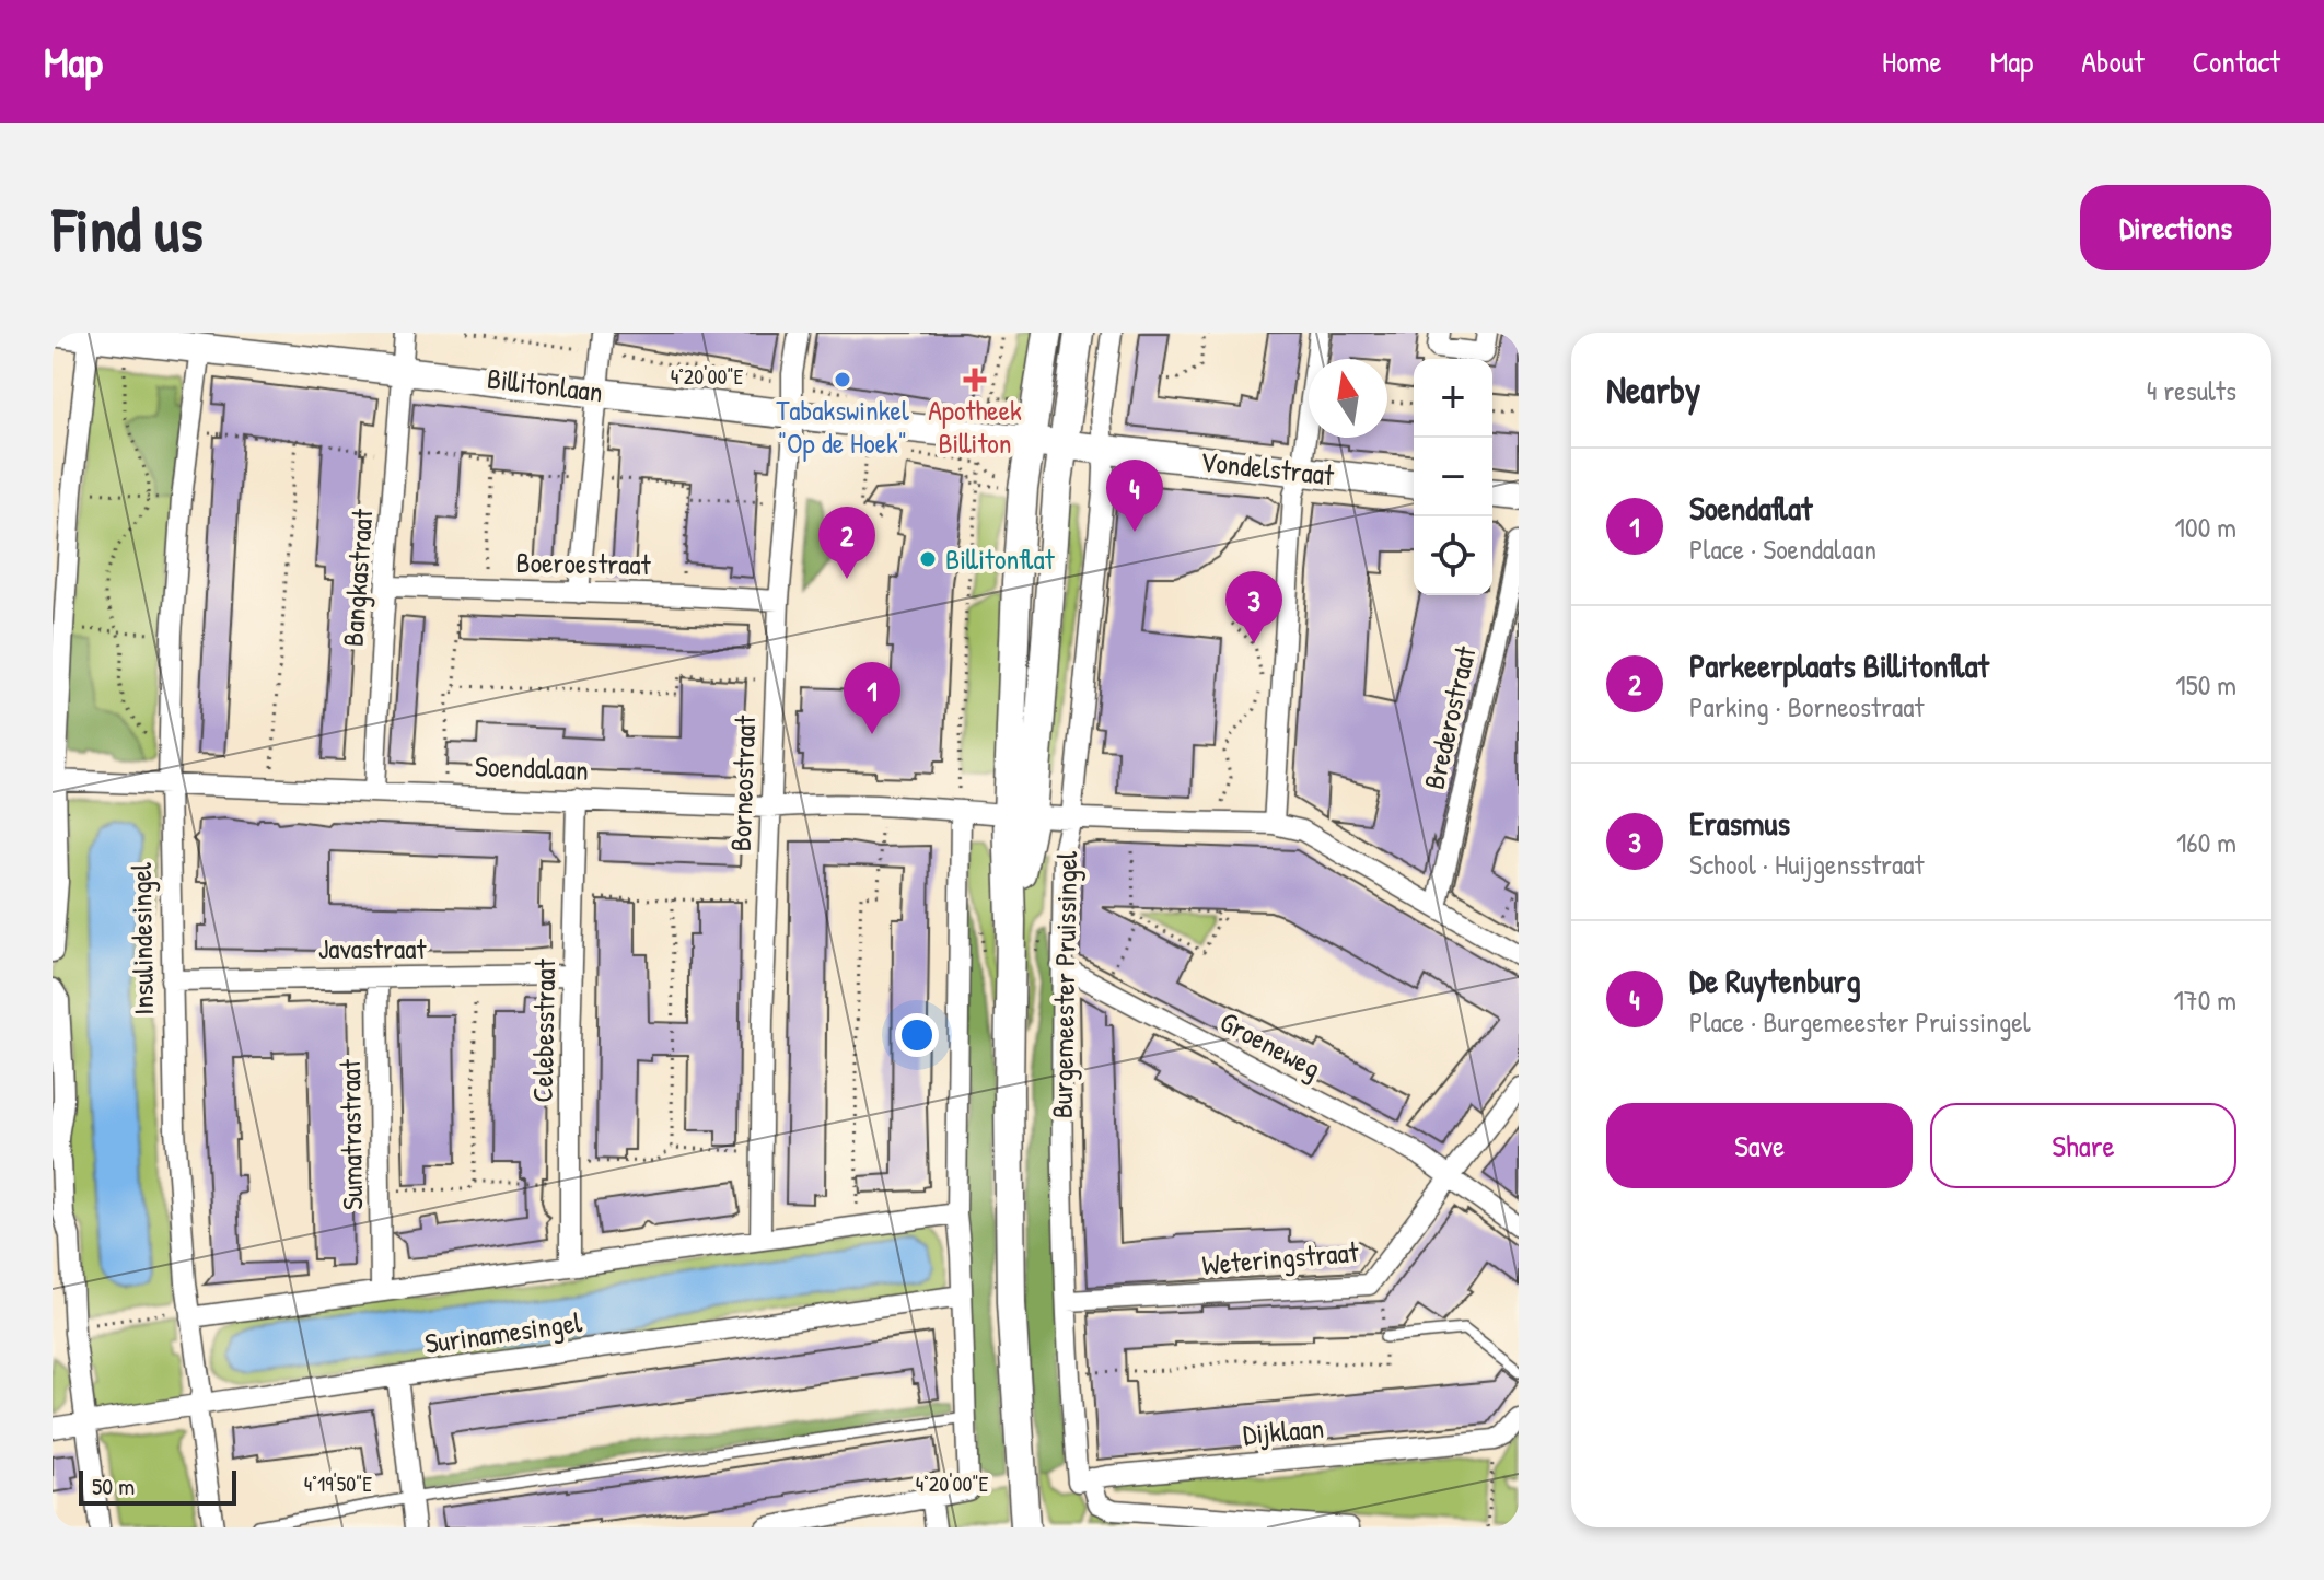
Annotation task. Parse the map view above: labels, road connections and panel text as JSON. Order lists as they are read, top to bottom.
{
  "streets": {
    "street": [
      "Billitonlaan",
      "Vondelstraat",
      "Boeroestraat",
      "Bangkastraat",
      "Brederostraat",
      "Soendalaan",
      "Borneostraat",
      "Insulindesingel",
      "Javastraat",
      "Burgemeester Pruissingel",
      "Celebesstraat",
      "Groeneweg",
      "Sumatrastraat",
      "Weteringstraat",
      "Surinamesingel",
      "Dijklaan"
    ]
  },
  "crossings": [
    ["Billitonlaan", "Vondelstraat"],
    ["Billitonlaan", "Bangkastraat"],
    ["Billitonlaan", "Borneostraat"],
    ["Billitonlaan", "Insulindesingel"],
    ["Billitonlaan", "Burgemeester Pruissingel"],
    ["Vondelstraat", "Burgemeester Pruissingel"],
    ["Boeroestraat", "Bangkastraat"],
    ["Boeroestraat", "Borneostraat"],
    ["Bangkastraat", "Soendalaan"],
    ["Brederostraat", "Soendalaan"],
    ["Soendalaan", "Borneostraat"],
    ["Soendalaan", "Insulindesingel"],
    ["Soendalaan", "Burgemeester Pruissingel"],
    ["Soendalaan", "Celebesstraat"],
    ["Borneostraat", "Surinamesingel"],
    ["Insulindesingel", "Javastraat"],
    ["Insulindesingel", "Surinamesingel"],
    ["Javastraat", "Celebesstraat"],
    ["Javastraat", "Sumatrastraat"],
    ["Burgemeester Pruissingel", "Groeneweg"],
    ["Burgemeester Pruissingel", "Weteringstraat"],
    ["Burgemeester Pruissingel", "Dijklaan"],
    ["Celebesstraat", "Surinamesingel"],
    ["Groeneweg", "Weteringstraat"],
    ["Sumatrastraat", "Surinamesingel"]
  ],
  "places": {
    "other": ["Tabakswinkel \"Op de Hoek\"", "Billitonflat"],
    "health": ["Apotheek Billiton"]
  },
  "scale_bar": "50 m",
  "north": "top",
  "page": {
    "header": "Map",
    "nav": [
      "Home",
      "Map",
      "About",
      "Contact"
    ],
    "buttons": [
      "Directions",
      ["Save", "Share"]
    ],
    "title": "Find us",
    "heading": ["Nearby", "4 results"],
    "map_buttons": ["+", "−"],
    "list": [
      {
        "mark": "1",
        "name": "Soendaflat",
        "note": "Place · Soendalaan",
        "value": "100 m"
      },
      {
        "mark": "2",
        "name": "Parkeerplaats Billitonflat",
        "note": "Parking · Borneostraat",
        "value": "150 m"
      },
      {
        "mark": "3",
        "name": "Erasmus",
        "note": "School · Huijgensstraat",
        "value": "160 m"
      },
      {
        "mark": "4",
        "name": "De Ruytenburg",
        "note": "Place · Burgemeester Pruissingel",
        "value": "170 m"
      }
    ],
    "pins": [
      "4",
      "2",
      "3",
      "1"
    ],
    "scale": "50 m"
  },
  "coordinates": ["4°20'00\"E", "4°19'50\"E"]
}
